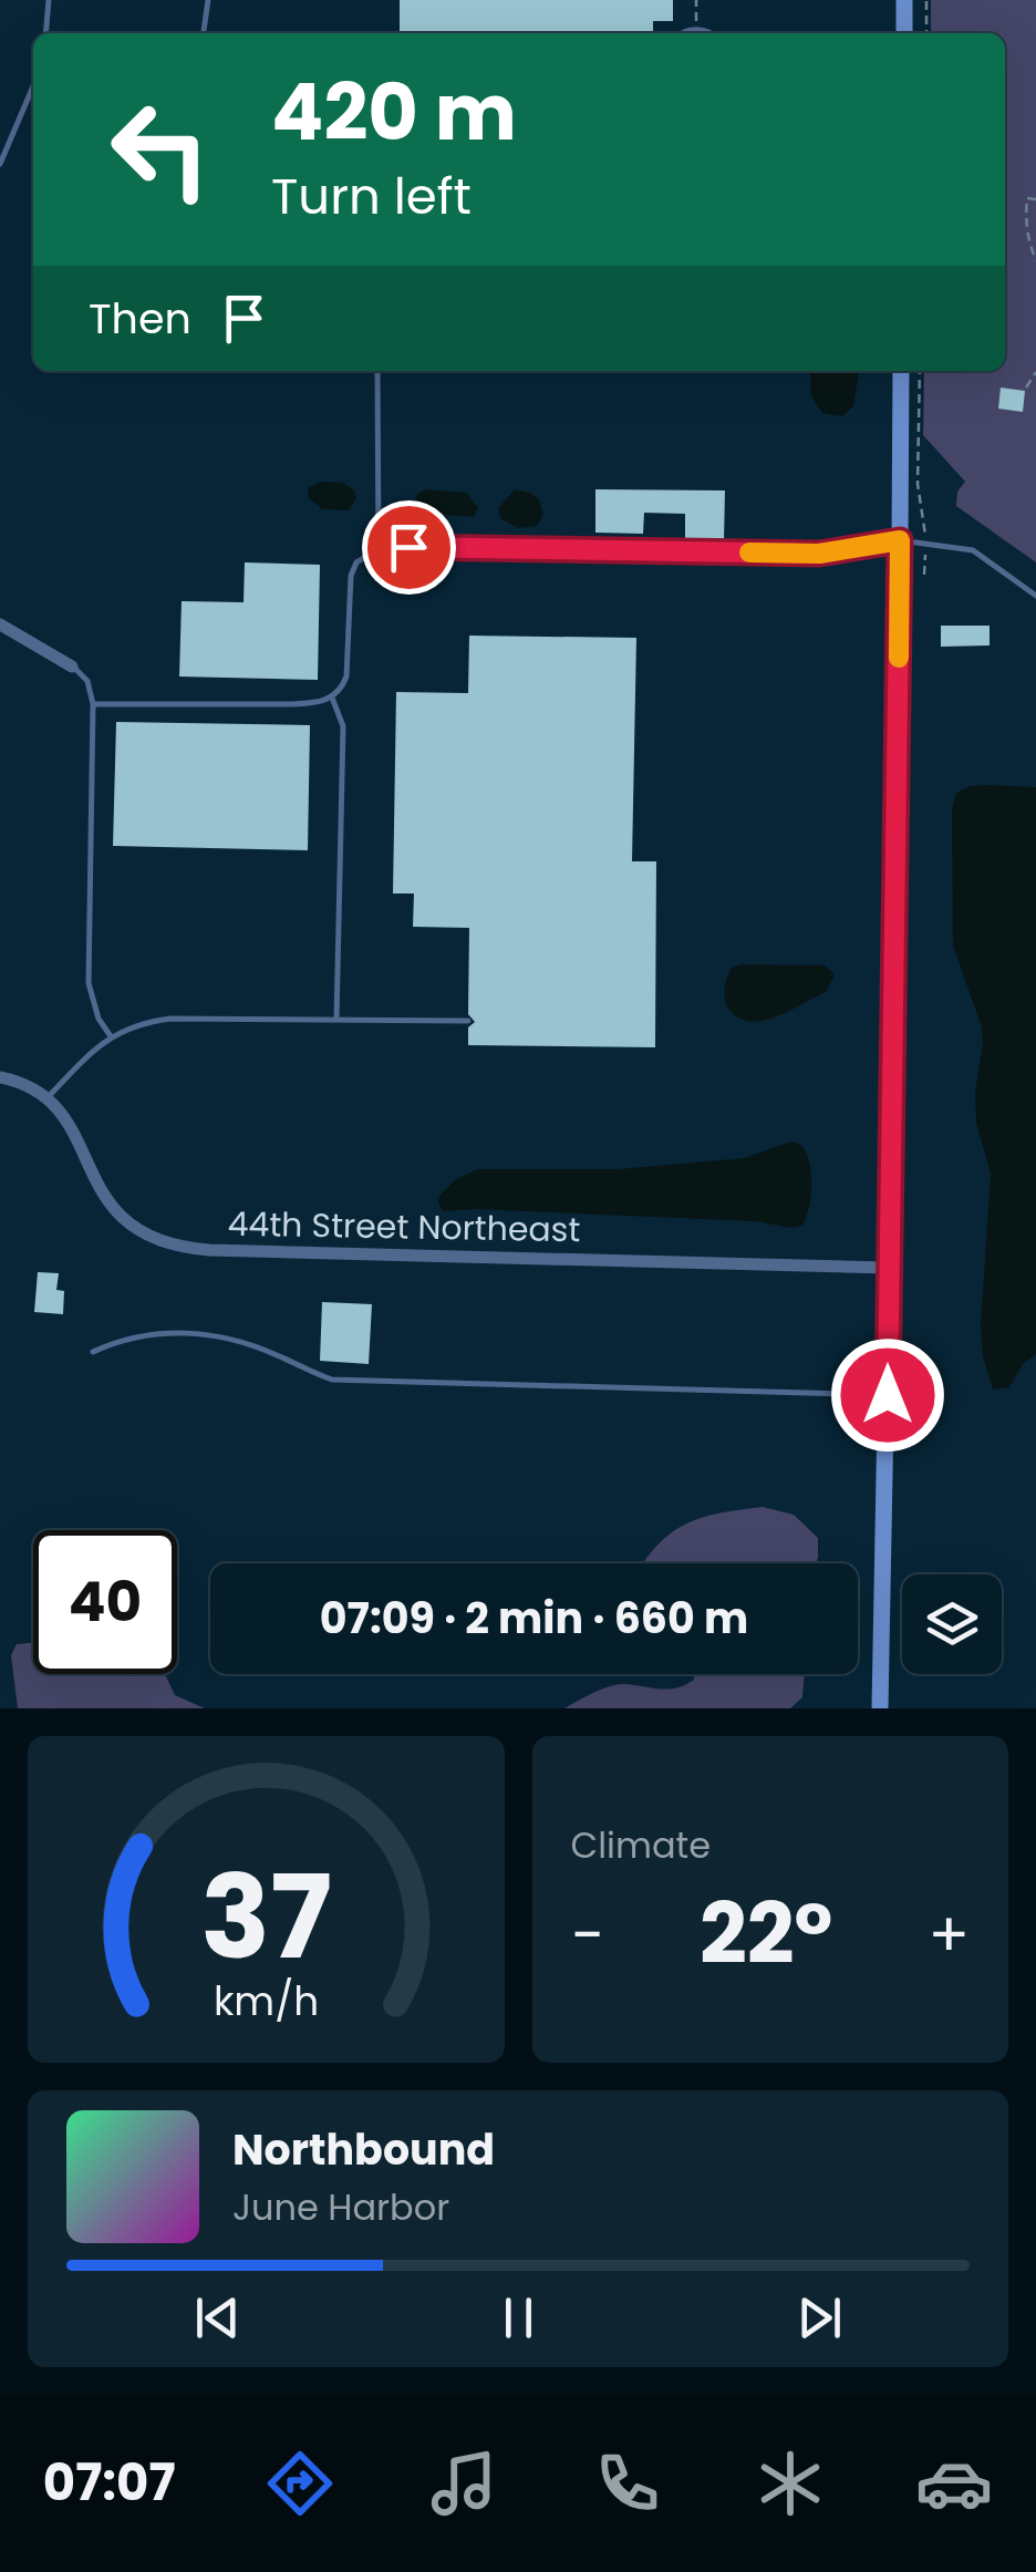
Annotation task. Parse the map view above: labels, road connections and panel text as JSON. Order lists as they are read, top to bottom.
{
  "streets": {
    "street": ["44th Street Northeast"]
  },
  "page": {
    "turn": ["420 m", "Turn left"],
    "then": "Then",
    "limit": "40",
    "trip": "07:09 · 2 min · 660 m",
    "tile": "Climate",
    "heat": ["−", "22°", "+"],
    "song": ["Northbound", "June Harbor"],
    "tabs": "07:07",
    "gauge": ["37", "km/h"]
  }
}
